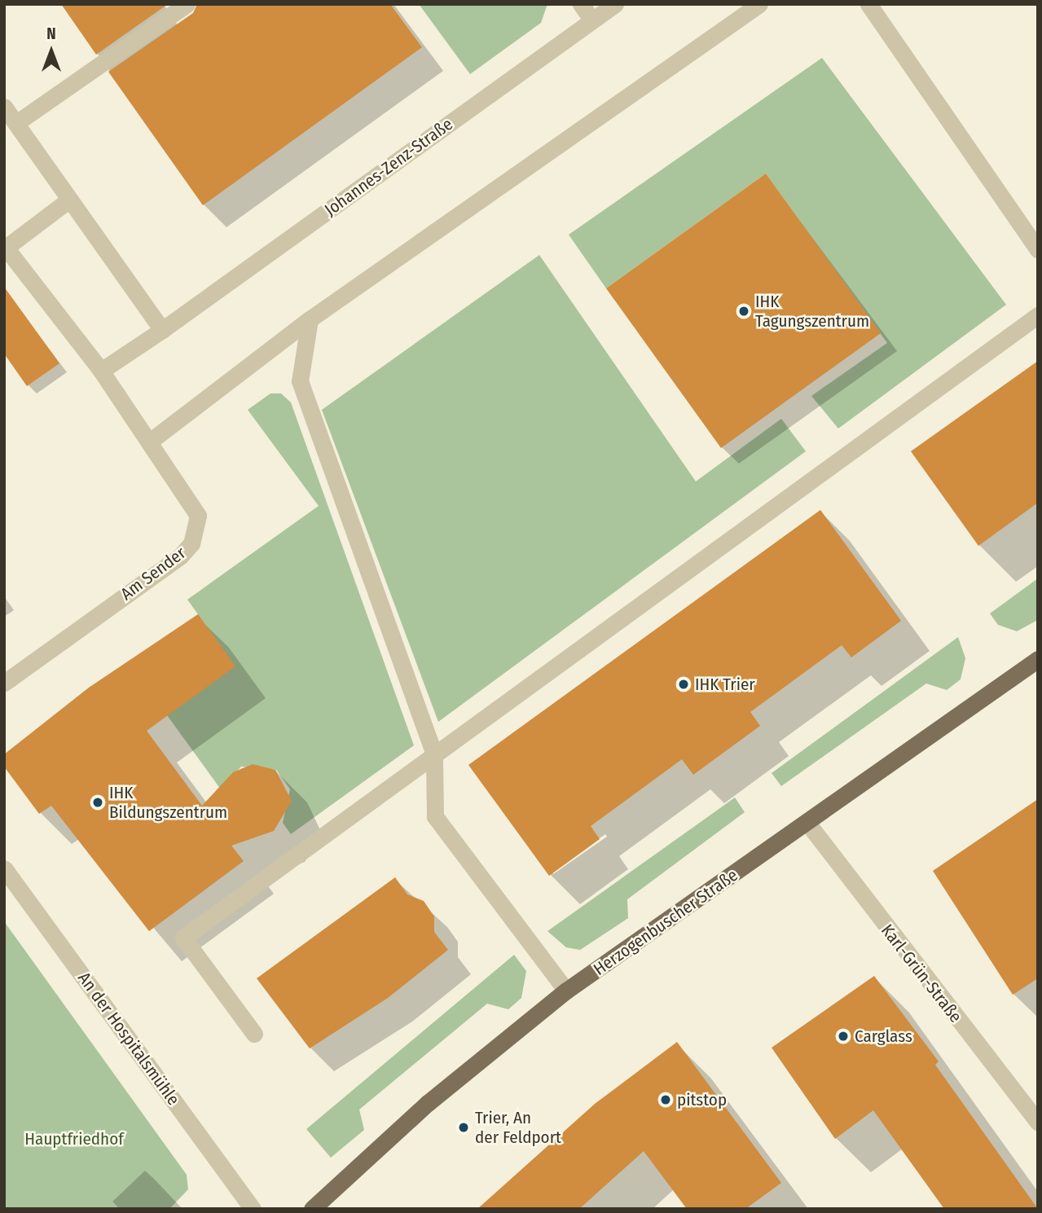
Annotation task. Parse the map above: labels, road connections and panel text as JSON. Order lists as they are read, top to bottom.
{
  "streets": {
    "main road": ["Herzogenbuscher Straße"],
    "street": [
      "Johannes-Zenz-Straße",
      "Am Sender",
      "Karl-Grün-Straße",
      "An der Hospitalsmühle"
    ]
  },
  "crossings": [
    ["Herzogenbuscher Straße", "Karl-Grün-Straße"]
  ],
  "parks": ["Hauptfriedhof"],
  "places": [
    "IHK Tagungszentrum",
    "IHK Trier",
    "IHK Bildungszentrum",
    "Carglass",
    "pitstop",
    "Trier, An der Feldport"
  ],
  "north": "top"
}
